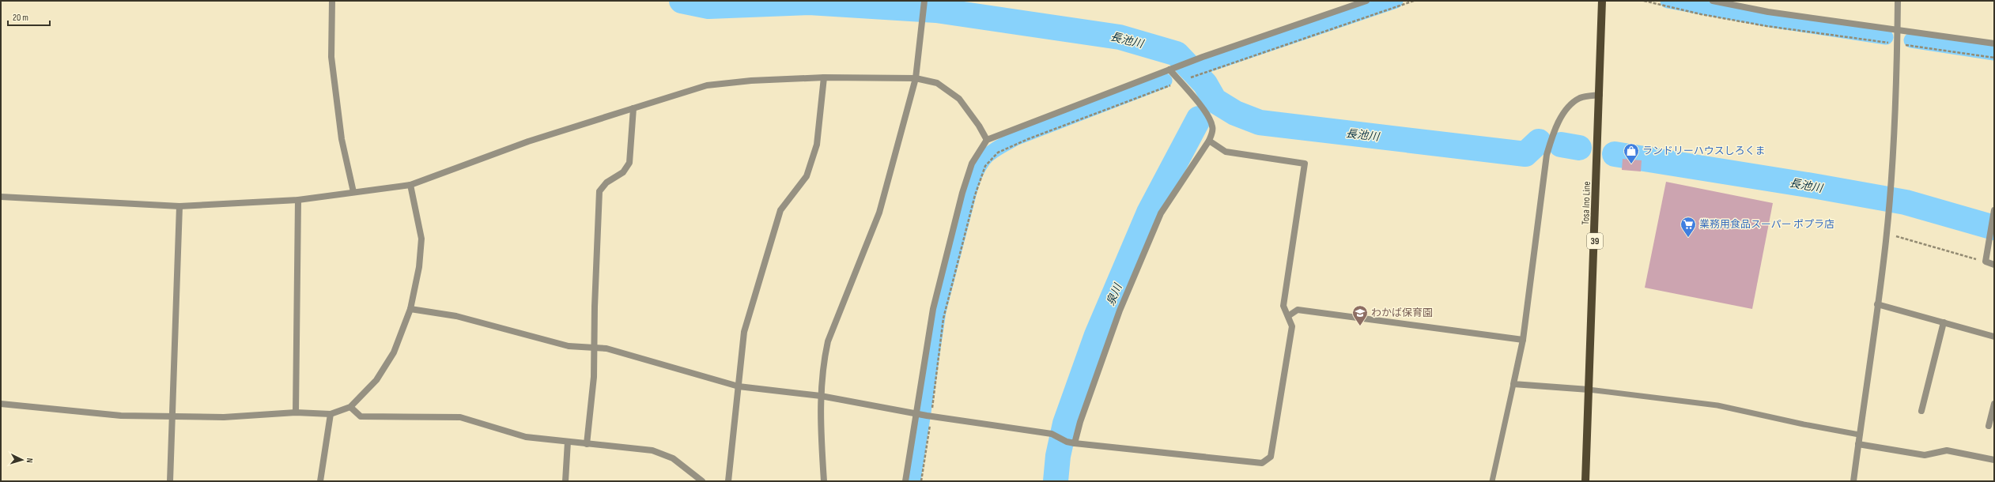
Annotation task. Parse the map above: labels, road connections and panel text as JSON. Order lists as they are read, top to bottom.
{
  "streets": {
    "main road": ["Tosa Ino Line", "39"]
  },
  "water": ["長池川", "泉川"],
  "places": {
    "shop": ["ランドリーハウスしろくま"],
    "supermarket": ["業務用食品スーパー ポプラ店"],
    "school or university": ["わかば保育園"]
  },
  "scale_bar": "20 m",
  "north": "right"
}
